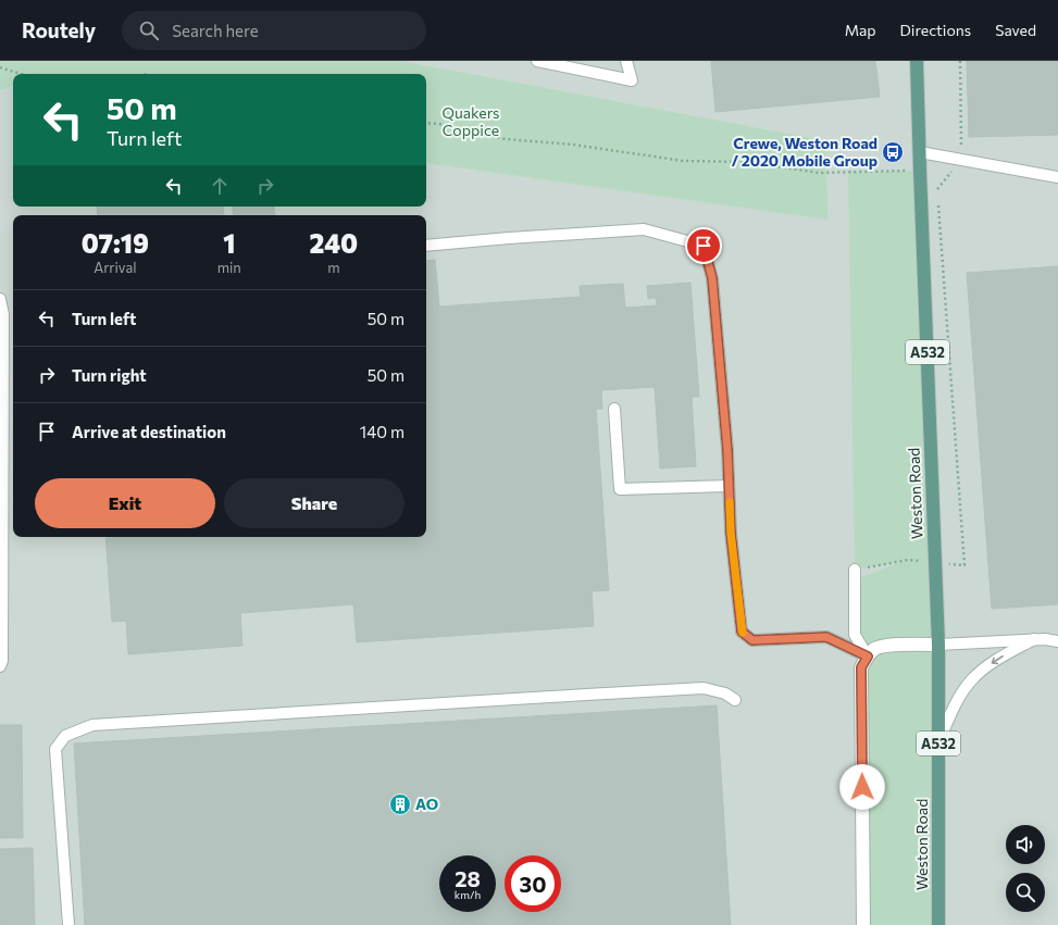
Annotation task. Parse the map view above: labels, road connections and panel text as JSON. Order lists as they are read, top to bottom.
{
  "streets": {
    "main road": ["A532", "Weston Road"]
  },
  "parks": ["Quakers Coppice"],
  "places": {
    "bus stop": ["Crewe, Weston Road / 2020 Mobile Group"],
    "building": ["AO"]
  },
  "page": {
    "header": "Routely",
    "search": "Search here",
    "nav": ["Map", "Directions", "Saved"],
    "turn": ["50 m", "Turn left"],
    "eta": [
      "07:19",
      "Arrival",
      "1",
      "min",
      "240",
      "m"
    ],
    "list": [
      {
        "name": "Turn left",
        "value": "50 m"
      },
      {
        "name": "Turn right",
        "value": "50 m"
      },
      {
        "name": "Arrive at destination",
        "value": "140 m"
      }
    ],
    "buttons": ["Exit", "Share"],
    "speed": "28 km/h",
    "limit": "30"
  }
}
